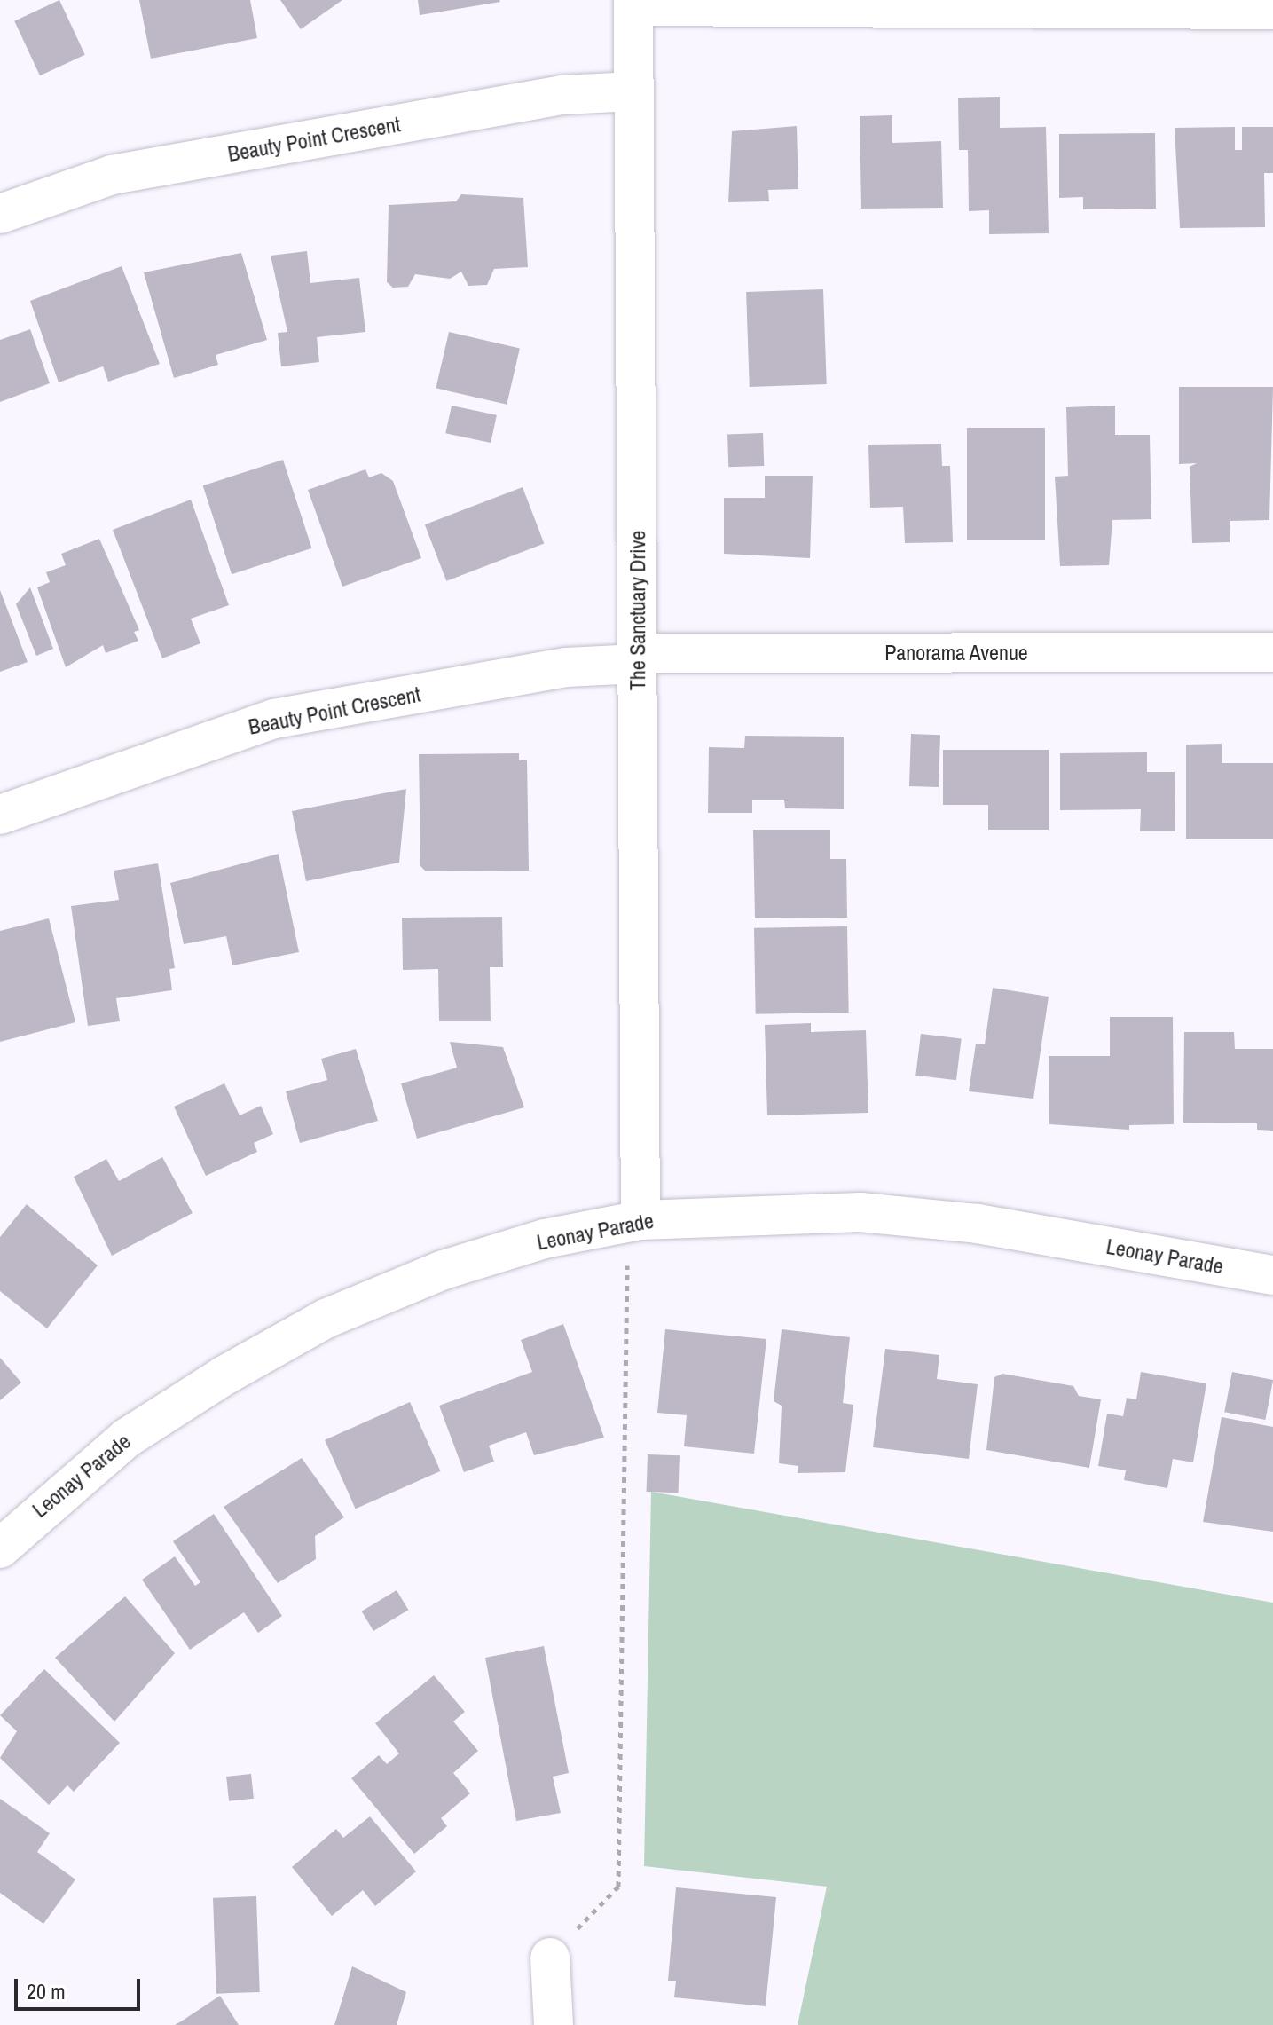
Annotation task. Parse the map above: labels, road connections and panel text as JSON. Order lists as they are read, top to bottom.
{
  "streets": {
    "street": [
      "Beauty Point Crescent",
      "The Sanctuary Drive",
      "Panorama Avenue",
      "Leonay Parade"
    ]
  },
  "crossings": [
    ["Beauty Point Crescent", "The Sanctuary Drive"],
    ["Beauty Point Crescent", "Panorama Avenue"],
    ["The Sanctuary Drive", "Panorama Avenue"],
    ["The Sanctuary Drive", "Leonay Parade"]
  ],
  "scale_bar": "20 m"
}
